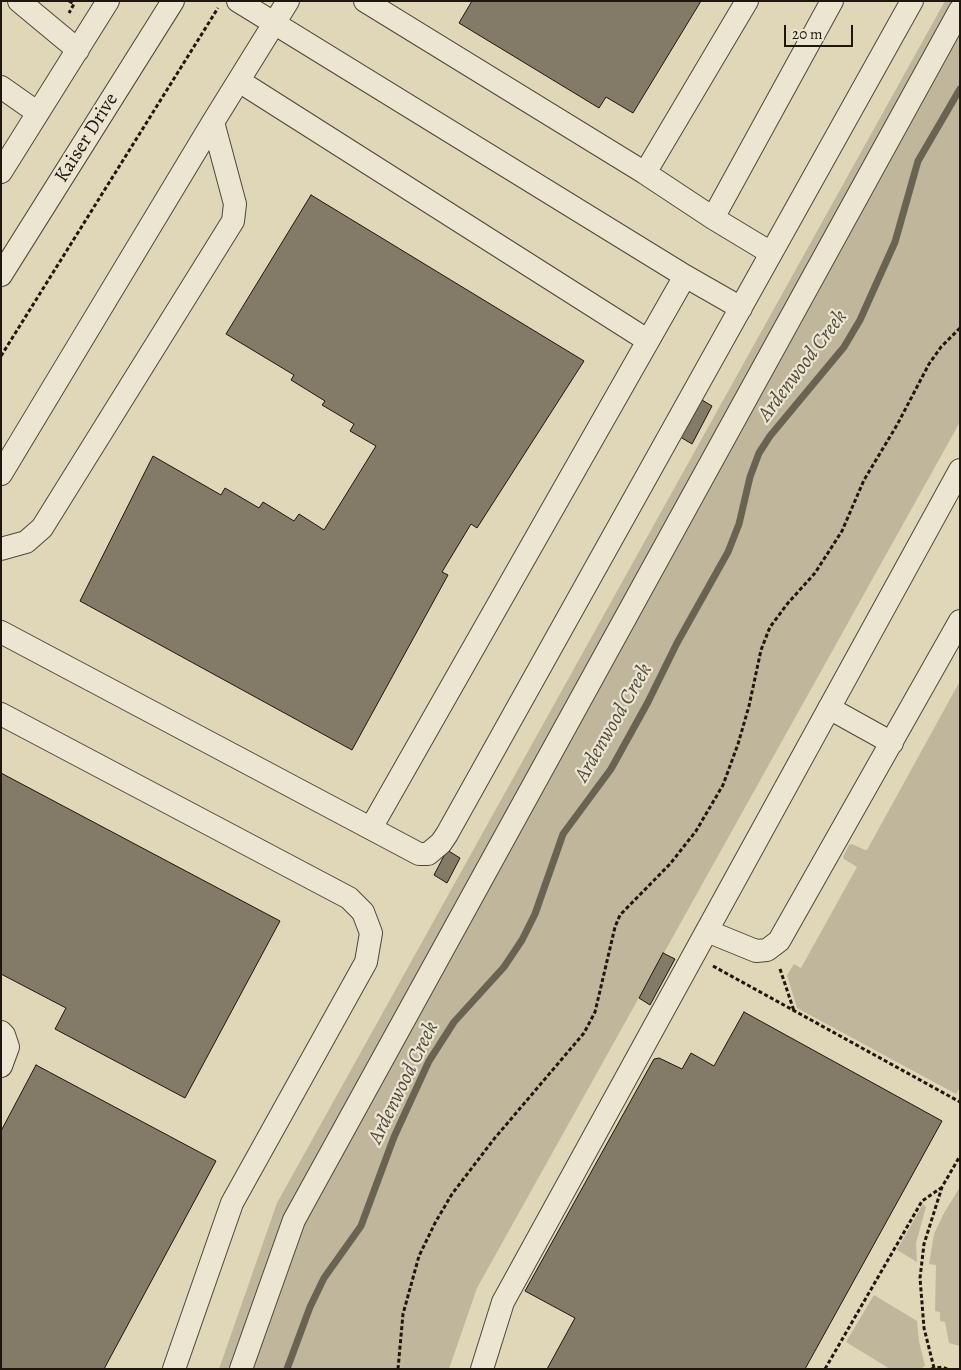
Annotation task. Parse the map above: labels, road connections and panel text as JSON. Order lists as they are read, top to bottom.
{
  "streets": {
    "street": ["Kaiser Drive"]
  },
  "water": ["Ardenwood Creek"],
  "scale_bar": "20 m"
}
